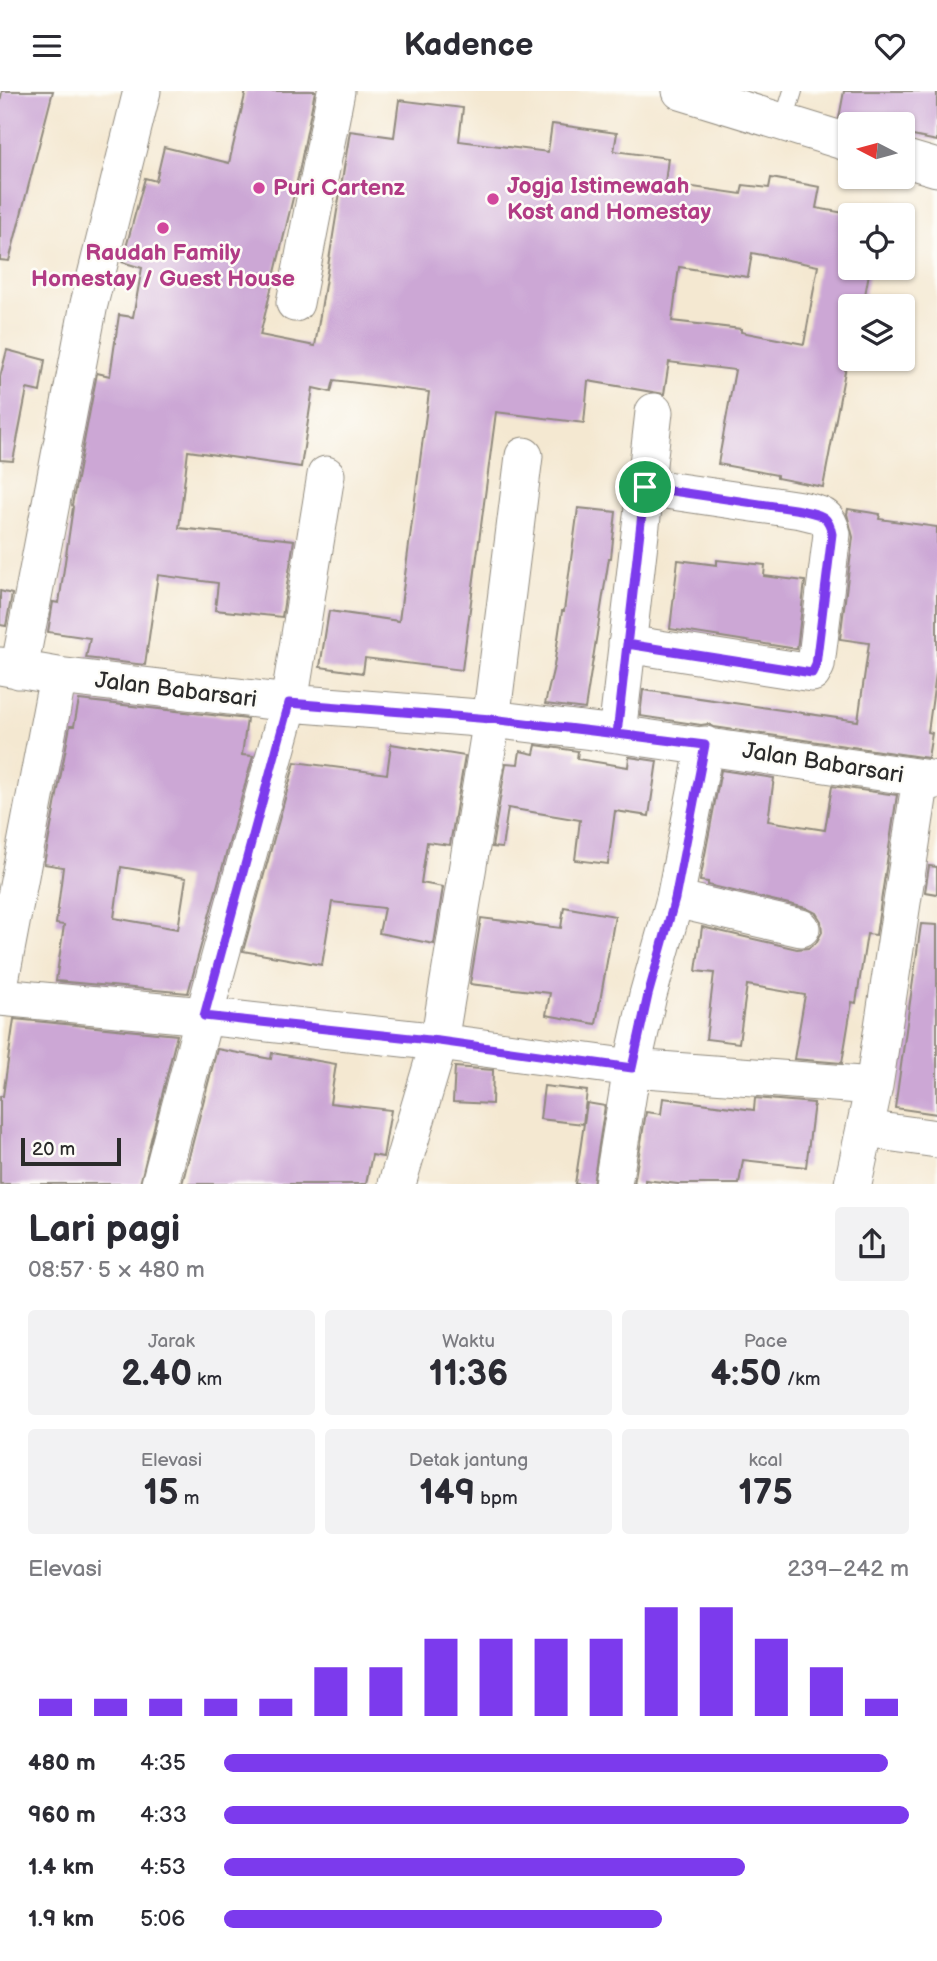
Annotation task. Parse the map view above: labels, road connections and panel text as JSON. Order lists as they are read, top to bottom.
{
  "streets": {
    "street": ["Jalan Babarsari"]
  },
  "places": ["Puri Cartenz", "Jogja Istimewaah Kost and Homestay", "Raudah Family Homestay / Guest House"],
  "scale_bar": "20 m",
  "north": "left",
  "page": {
    "header": "Kadence",
    "scale": "20 m",
    "heading": ["Lari pagi", "08:57 · 5 × 480 m"],
    "stats": [
      ["Jarak", "2.40 km"],
      ["Waktu", "11:36"],
      ["Pace", "4:50 /km"],
      ["Elevasi", "15 m"],
      ["Detak jantung", "149 bpm"],
      ["kcal", "175"]
    ],
    "chart": ["Elevasi", "239–242 m"],
    "list": [
      {
        "name": "480 m",
        "note": "4:35"
      },
      {
        "name": "960 m",
        "note": "4:33"
      },
      {
        "name": "1.4 km",
        "note": "4:53"
      },
      {
        "name": "1.9 km",
        "note": "5:06"
      }
    ]
  }
}
